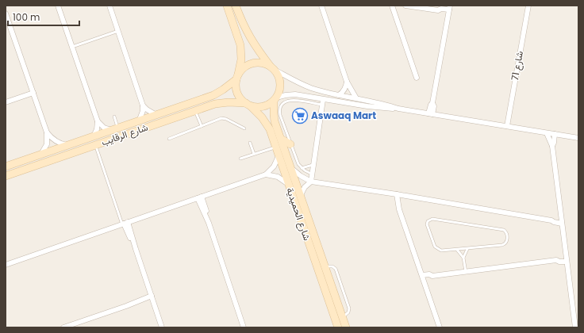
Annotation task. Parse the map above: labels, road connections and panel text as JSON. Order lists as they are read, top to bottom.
{
  "streets": {
    "street": ["شارع 71", "شارع الرقايب", "شارع الحميدية"]
  },
  "crossings": [
    ["شارع الرقايب", "شارع الحميدية"]
  ],
  "places": {
    "supermarket": ["Aswaaq Mart"]
  },
  "scale_bar": "100 m"
}
